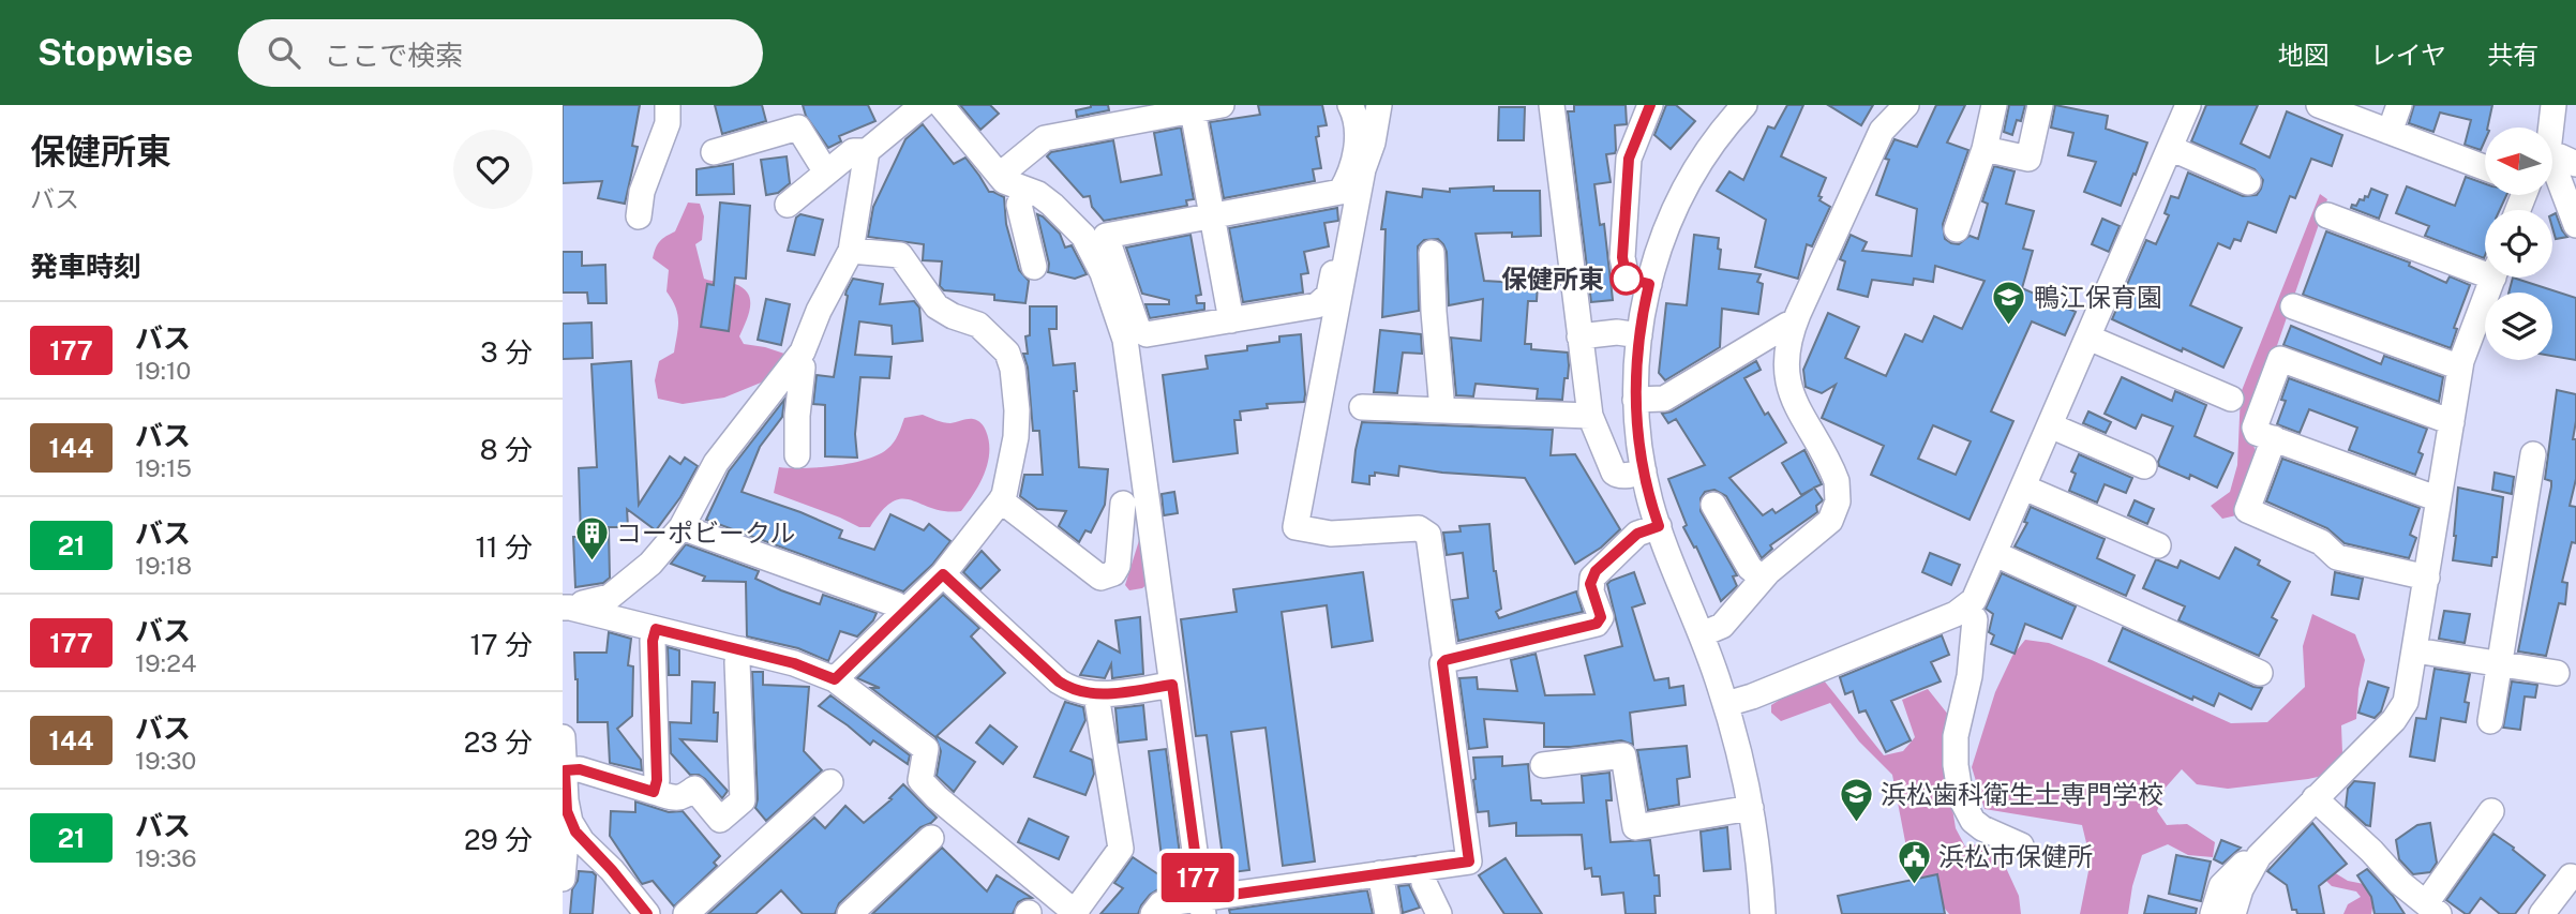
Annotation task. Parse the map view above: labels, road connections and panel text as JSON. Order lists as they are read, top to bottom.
{
  "places": {
    "other": ["保健所東"],
    "school or university": ["鴨江保育園", "浜松歯科衛生士専門学校"],
    "building": ["コーポビークル"],
    "public building": ["浜松市保健所"]
  },
  "lines": ["bus line 177"],
  "north": "left",
  "page": {
    "header": "Stopwise",
    "search": "ここで検索",
    "nav": ["地図", "レイヤ", "共有"],
    "heading": [
      ["保健所東", "バス"],
      "発車時刻"
    ],
    "on_map": "177",
    "list": [
      {
        "mark": "177",
        "name": "バス",
        "note": "19:10",
        "value": "3 分"
      },
      {
        "mark": "144",
        "name": "バス",
        "note": "19:15",
        "value": "8 分"
      },
      {
        "mark": "21",
        "name": "バス",
        "note": "19:18",
        "value": "11 分"
      },
      {
        "mark": "177",
        "name": "バス",
        "note": "19:24",
        "value": "17 分"
      },
      {
        "mark": "144",
        "name": "バス",
        "note": "19:30",
        "value": "23 分"
      },
      {
        "mark": "21",
        "name": "バス",
        "note": "19:36",
        "value": "29 分"
      }
    ]
  }
}
